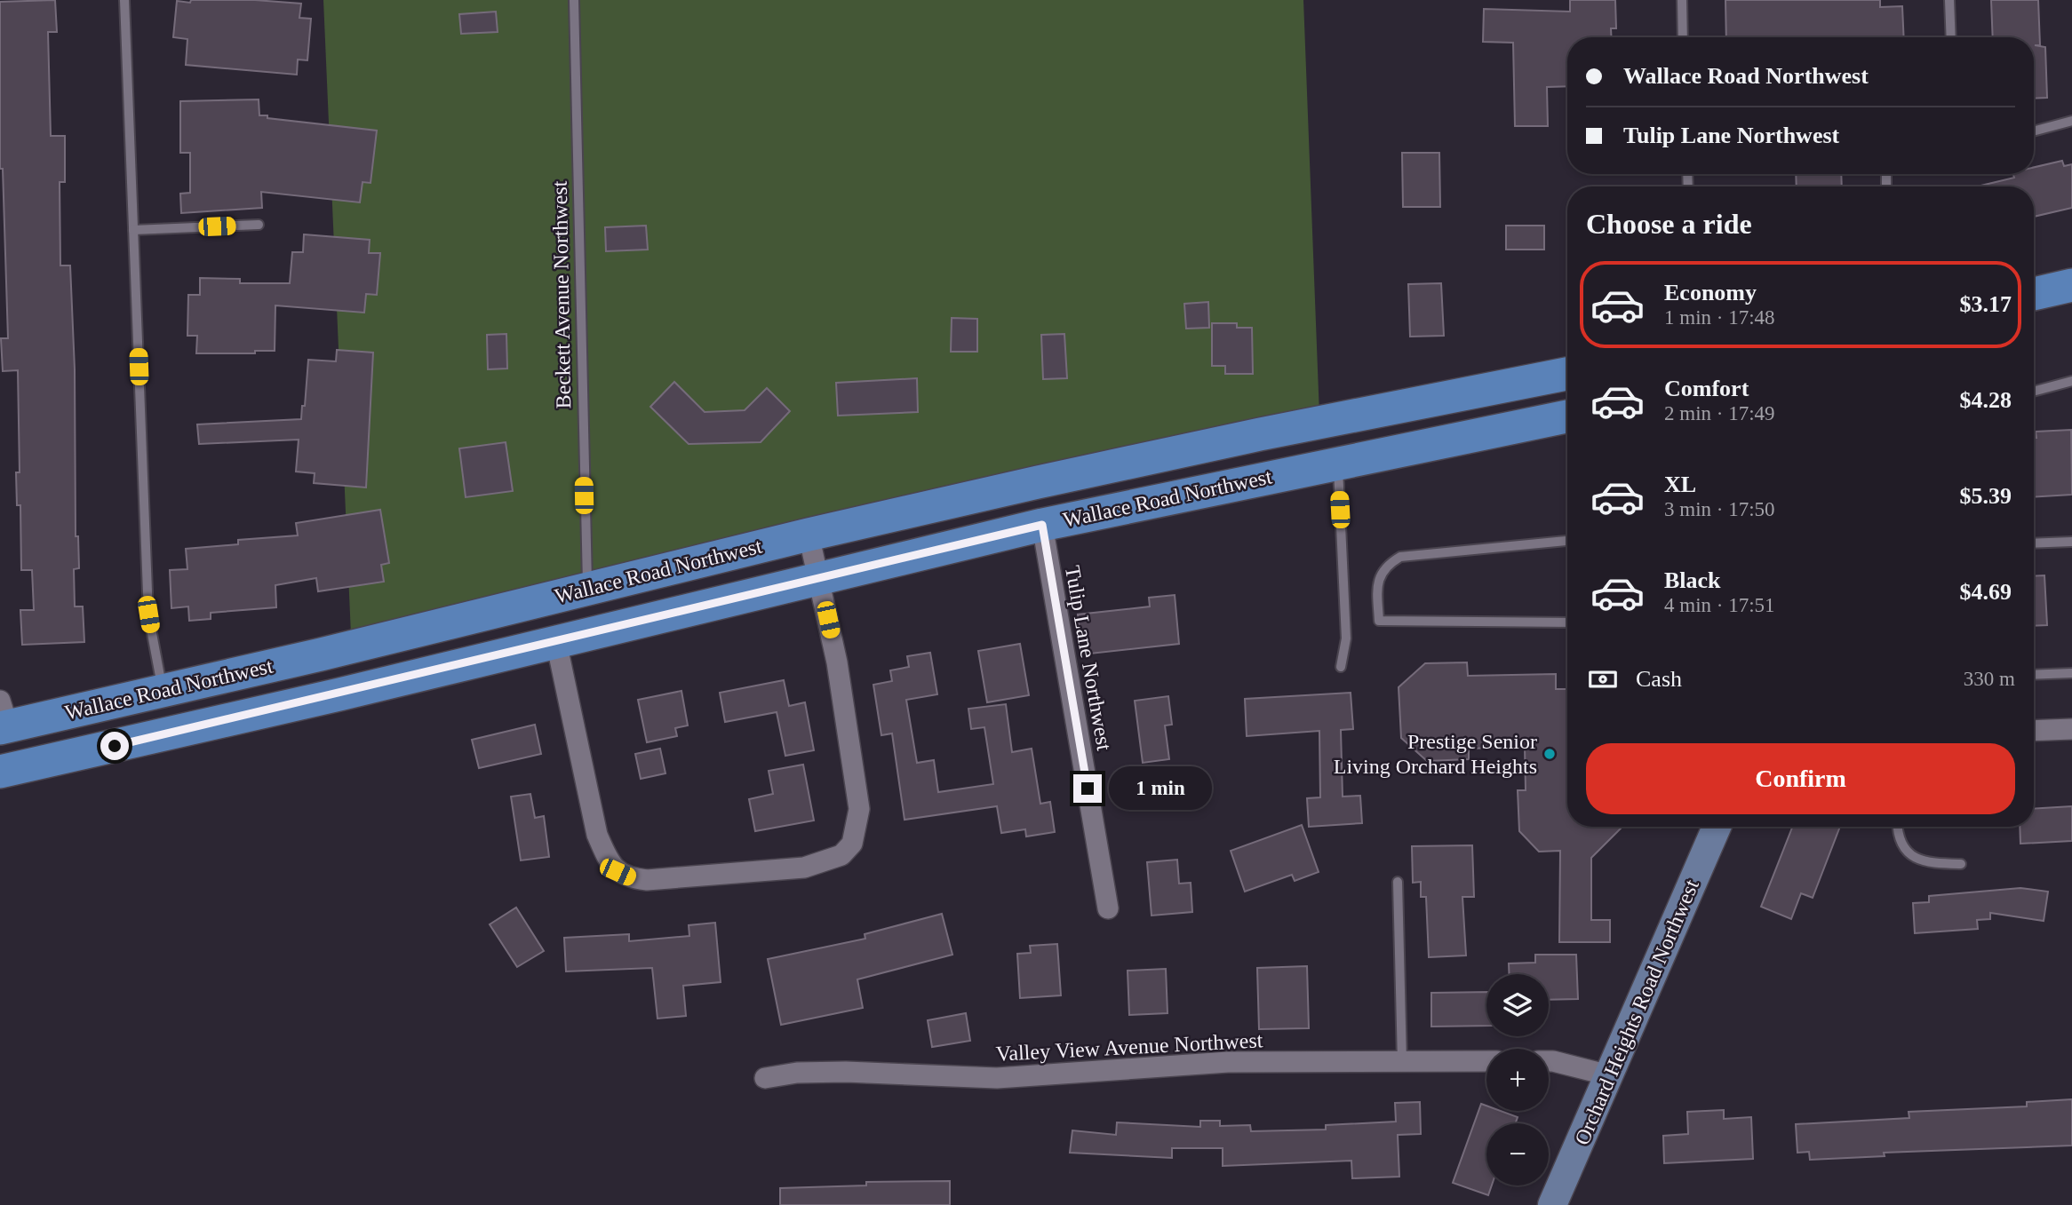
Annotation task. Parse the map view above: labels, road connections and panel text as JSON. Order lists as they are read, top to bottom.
{
  "streets": {
    "main road": ["Wallace Road Northwest", "Orchard Heights Road Northwest"],
    "street": ["Tulip Lane Northwest", "Valley View Avenue Northwest"],
    "lane": ["Beckett Avenue Northwest"]
  },
  "crossings": [
    ["Beckett Avenue Northwest", "Wallace Road Northwest"],
    ["Wallace Road Northwest", "Tulip Lane Northwest"]
  ],
  "places": ["Prestige Senior Living Orchard Heights"],
  "page": {
    "banner": ["Wallace Road Northwest", "Tulip Lane Northwest"],
    "heading": "Choose a ride",
    "list": [
      {
        "name": "Economy",
        "note": "1 min · 17:48",
        "value": "$3.17"
      },
      {
        "name": "Comfort",
        "note": "2 min · 17:49",
        "value": "$4.28"
      },
      {
        "name": "XL",
        "note": "3 min · 17:50",
        "value": "$5.39"
      },
      {
        "name": "Black",
        "note": "4 min · 17:51",
        "value": "$4.69"
      }
    ],
    "pay": ["Cash", "330 m"],
    "buttons": "Confirm",
    "bubble": "1 min",
    "map_buttons": ["+", "−"]
  }
}
